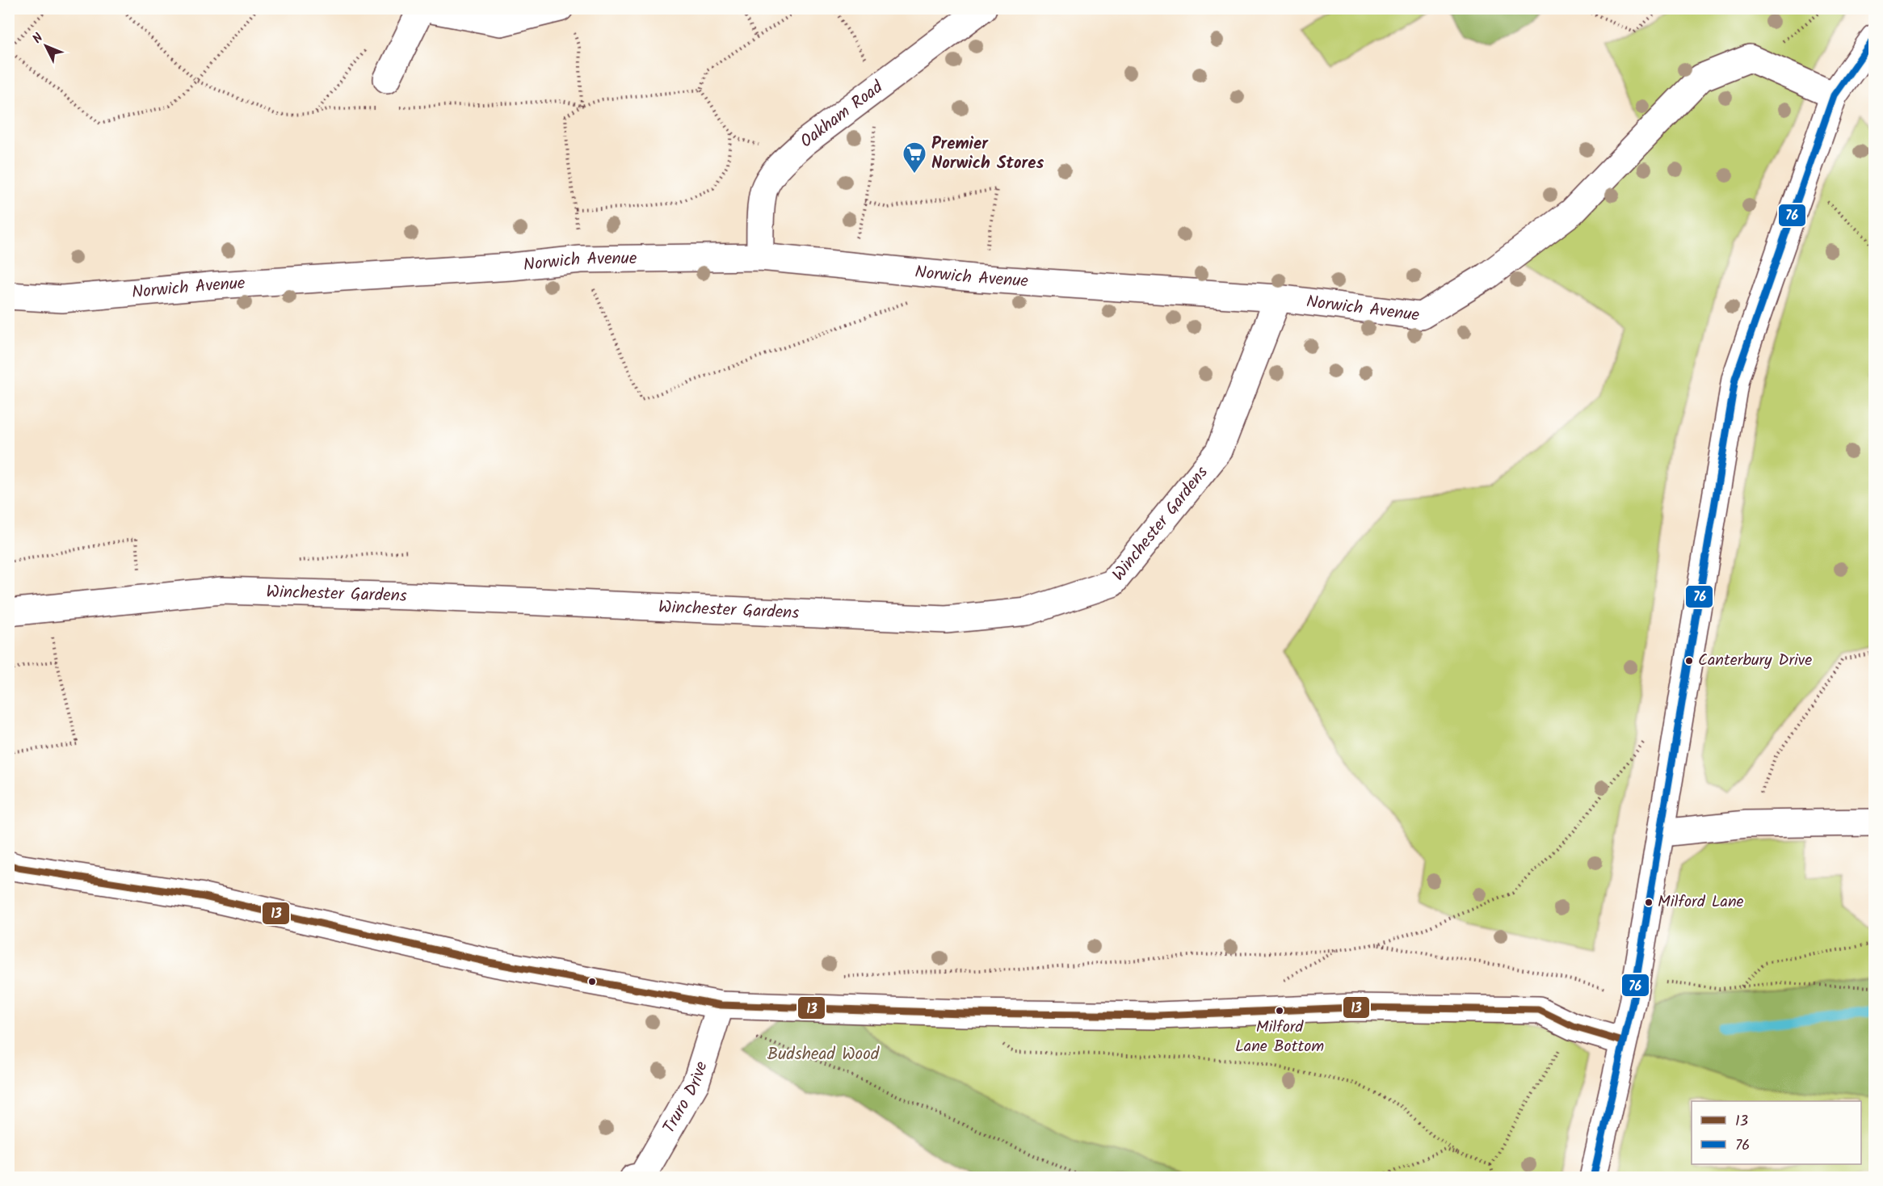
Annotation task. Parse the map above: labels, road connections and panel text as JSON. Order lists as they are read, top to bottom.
{
  "streets": {
    "street": [
      "Oakham Road",
      "Norwich Avenue",
      "Winchester Gardens",
      "Truro Drive"
    ]
  },
  "crossings": [
    ["Oakham Road", "Norwich Avenue"],
    ["Norwich Avenue", "Winchester Gardens"]
  ],
  "parks": ["Budshead Wood"],
  "places": {
    "supermarket": ["Premier Norwich Stores"],
    "other": ["Canterbury Drive", "Milford Lane", "Milford Lane Bottom"]
  },
  "lines": ["transit line 76", "transit line 13"],
  "legend": ["13", "76"],
  "north": "top left"
}
